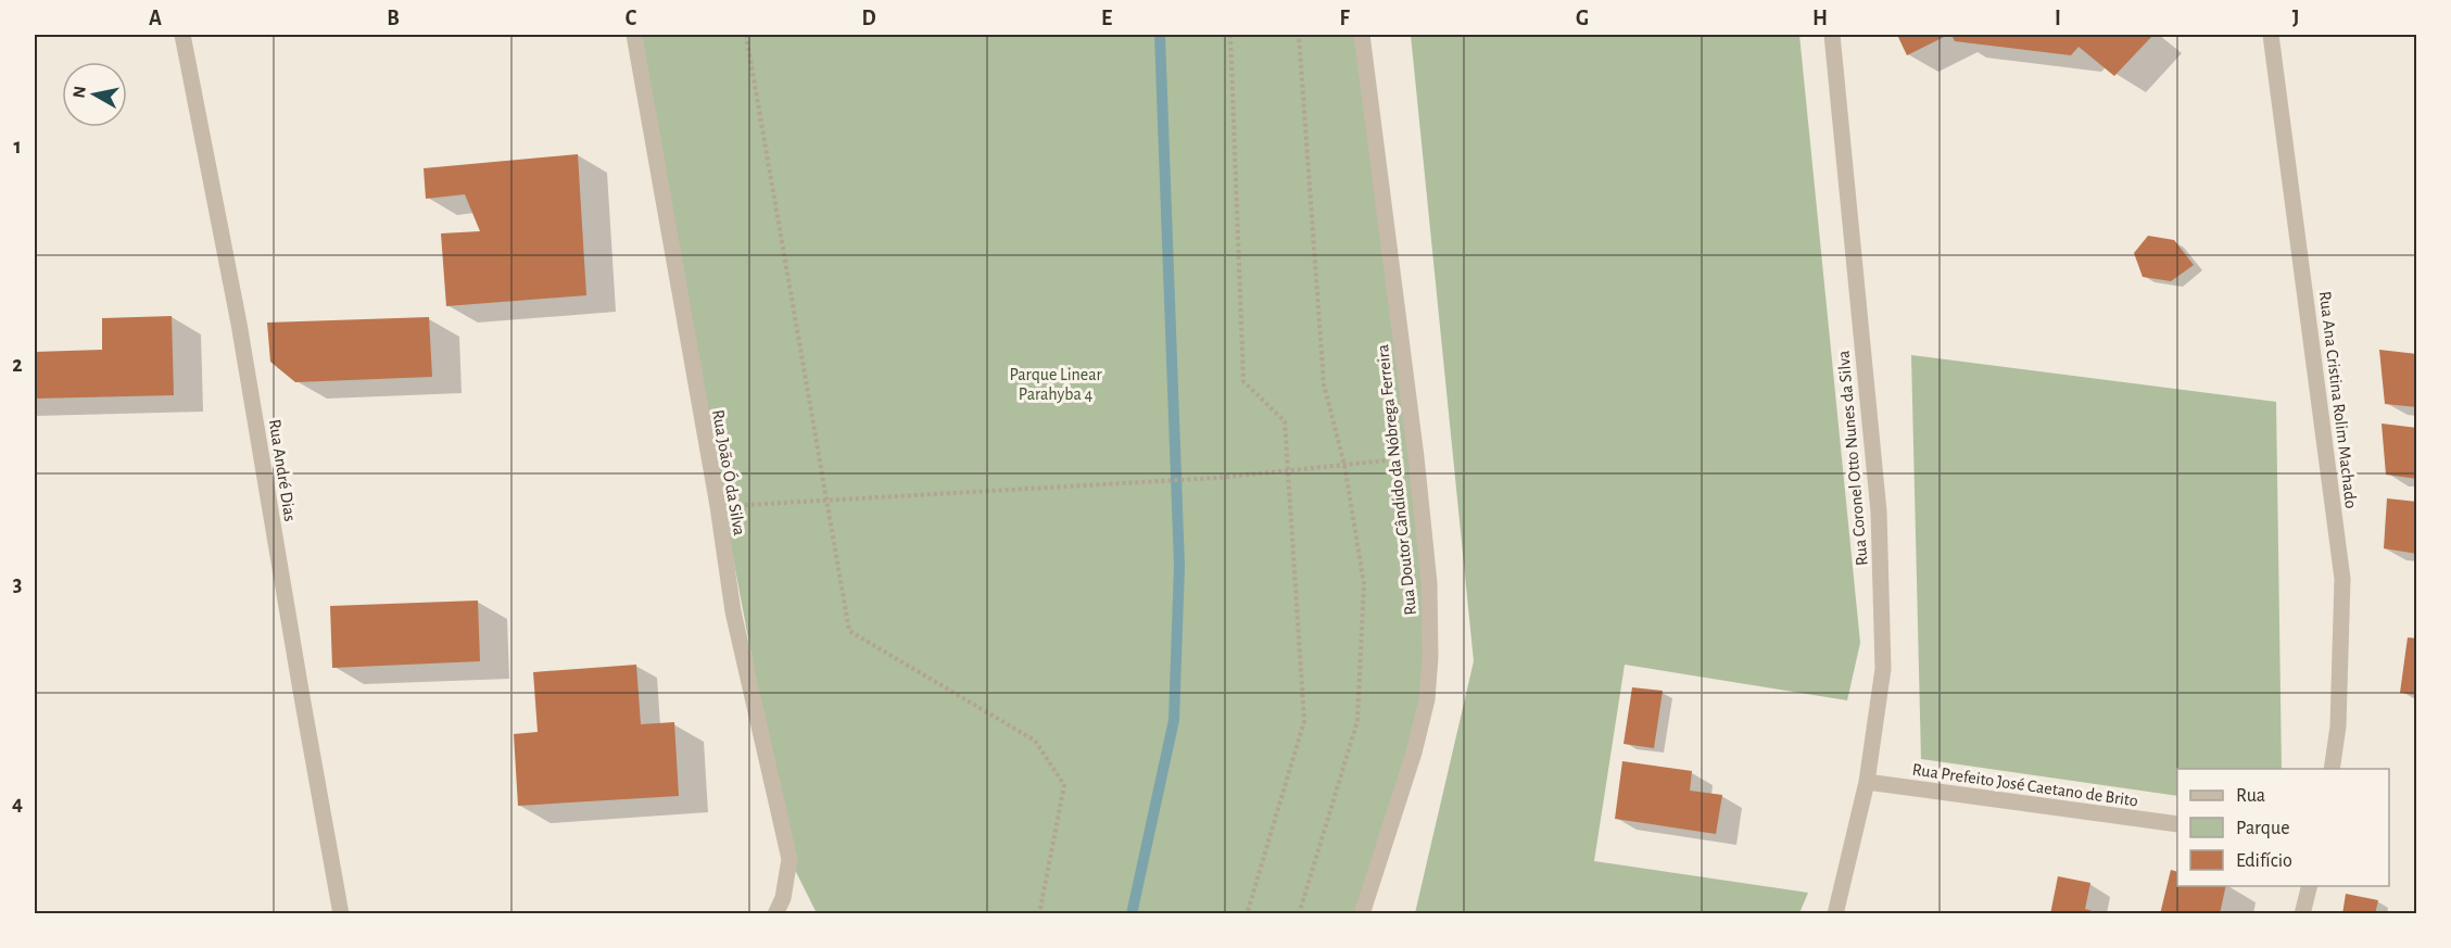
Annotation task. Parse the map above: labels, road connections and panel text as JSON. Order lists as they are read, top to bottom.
{
  "streets": {
    "street": [
      "Rua Ana Cristina Rolim Machado",
      "Rua Coronel Otto Nunes da Silva",
      "Rua André Dias",
      "Rua João Ó da Silva",
      "Rua Doutor Cândido da Nóbrega Ferreira",
      "Rua Prefeito José Caetano de Brito"
    ]
  },
  "crossings": [
    ["Rua Coronel Otto Nunes da Silva", "Rua Prefeito José Caetano de Brito"]
  ],
  "parks": ["Parque Linear Parahyba 4"],
  "legend": ["Rua", "Parque", "Edifício"],
  "north": "left",
  "grid": {
    "columns": [
      "A",
      "B",
      "C",
      "D",
      "E",
      "F",
      "G",
      "H",
      "I",
      "J"
    ],
    "rows": [
      "1",
      "2",
      "3",
      "4"
    ]
  }
}
